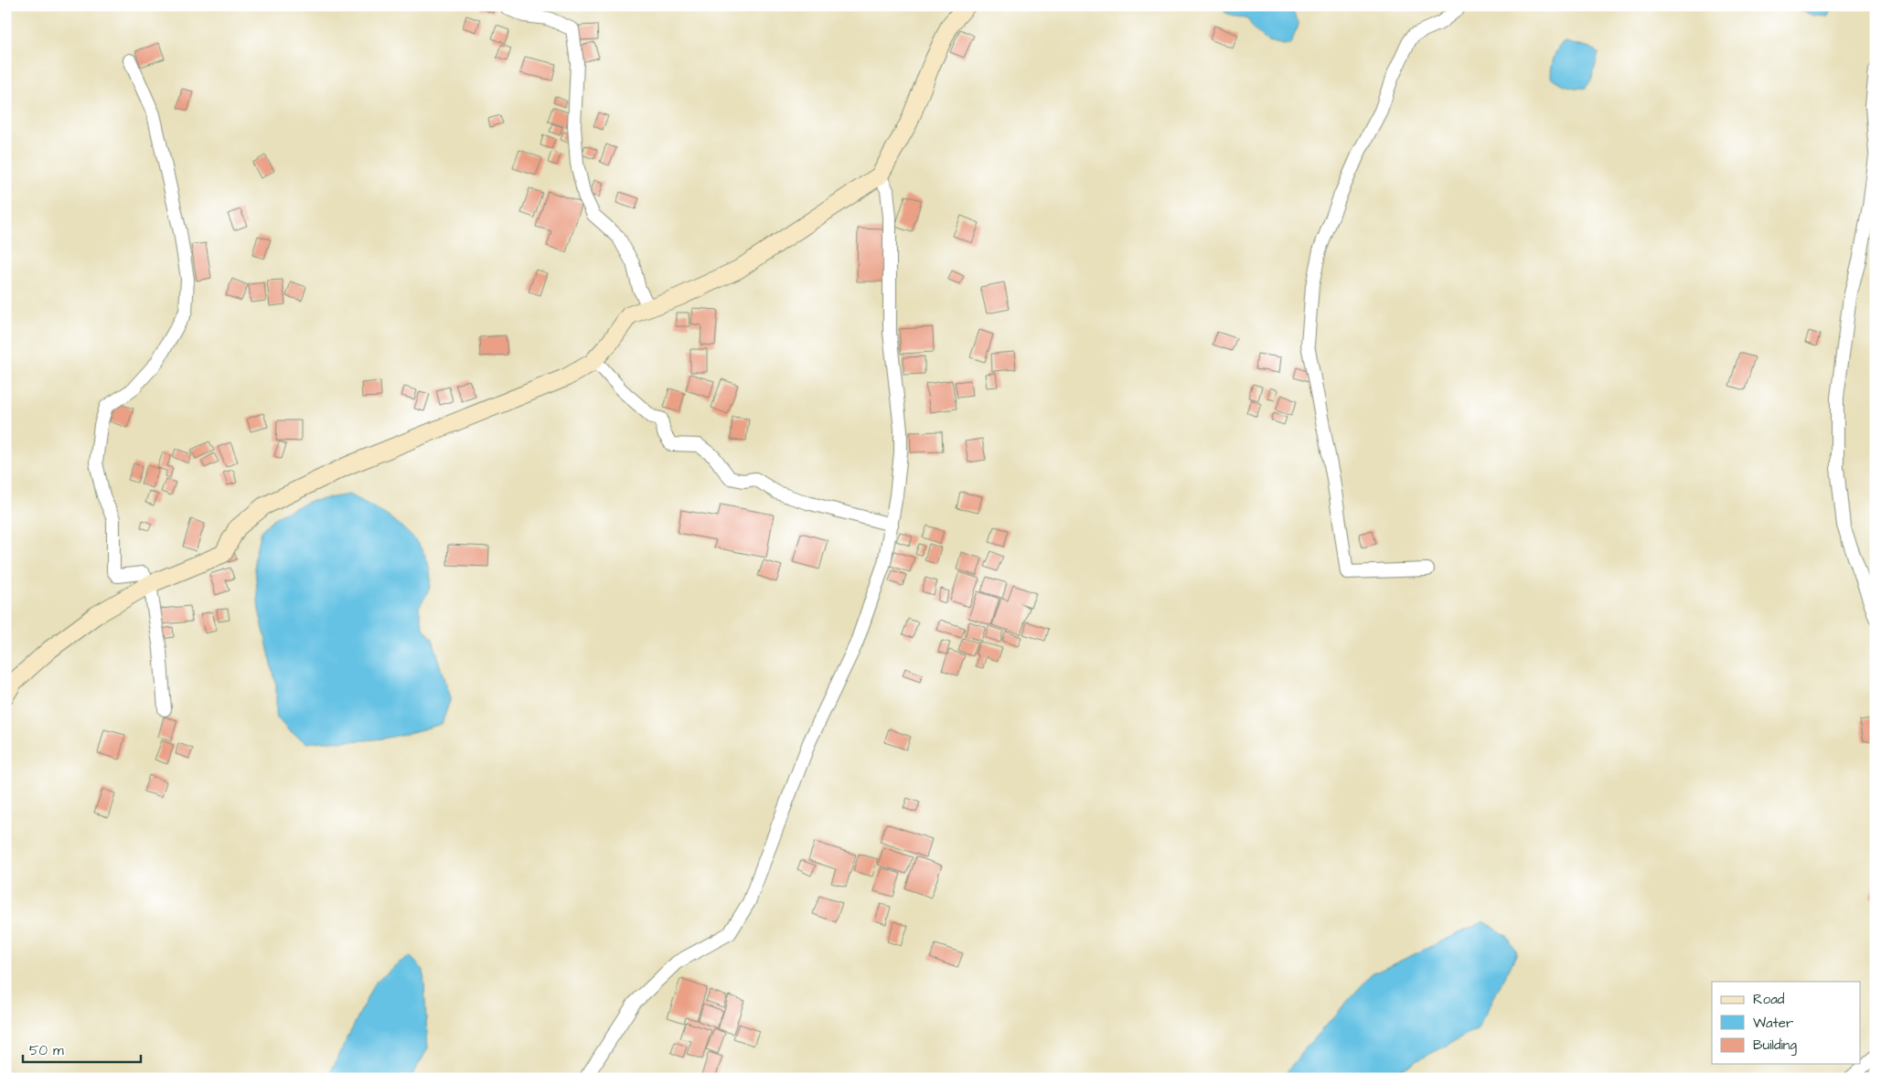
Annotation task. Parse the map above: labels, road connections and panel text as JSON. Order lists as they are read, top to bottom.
{
  "legend": ["Road", "Water", "Building"],
  "scale_bar": "50 m"
}
